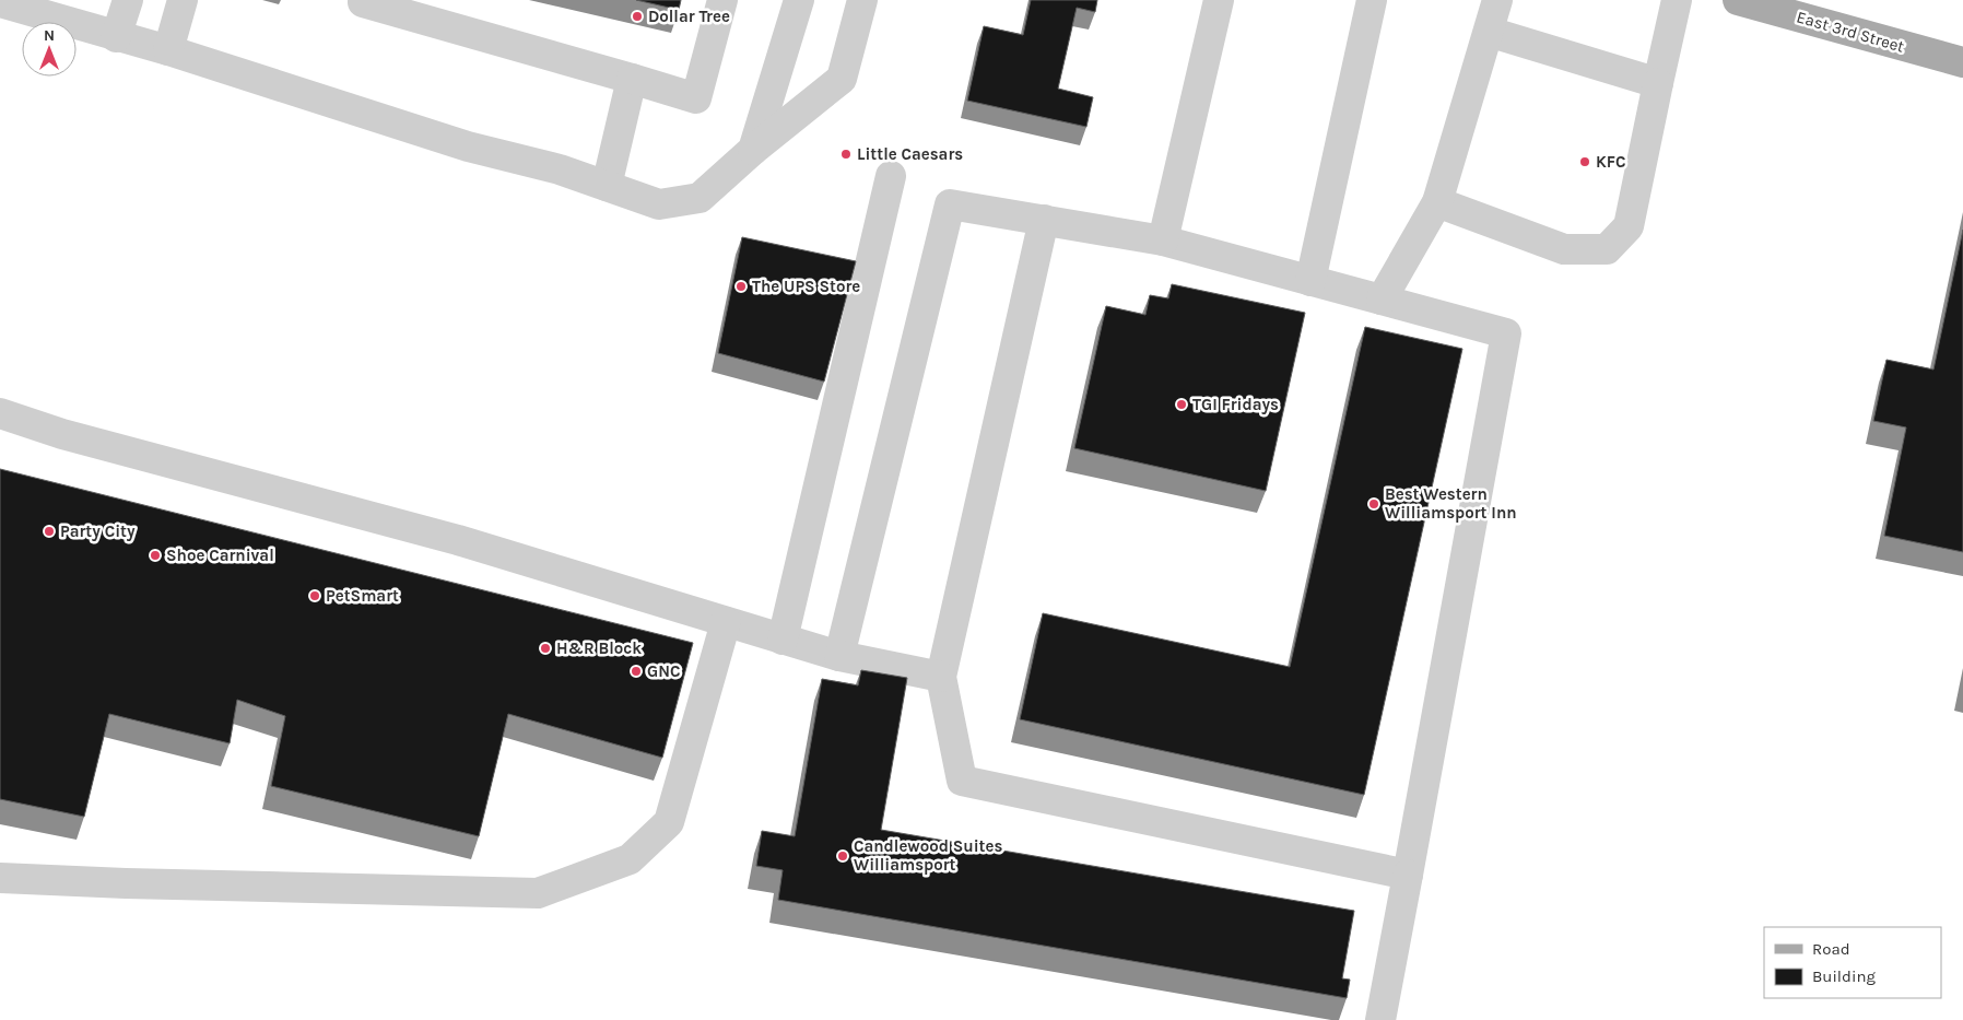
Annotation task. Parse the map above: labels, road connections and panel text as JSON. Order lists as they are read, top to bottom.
{
  "streets": {
    "main road": ["East 3rd Street"]
  },
  "places": [
    "Dollar Tree",
    "Little Caesars",
    "KFC",
    "The UPS Store",
    "TGI Fridays",
    "Best Western Williamsport Inn",
    "Party City",
    "Shoe Carnival",
    "PetSmart",
    "H&R Block",
    "GNC",
    "Candlewood Suites Williamsport"
  ],
  "legend": ["Road", "Building"],
  "north": "top"
}
